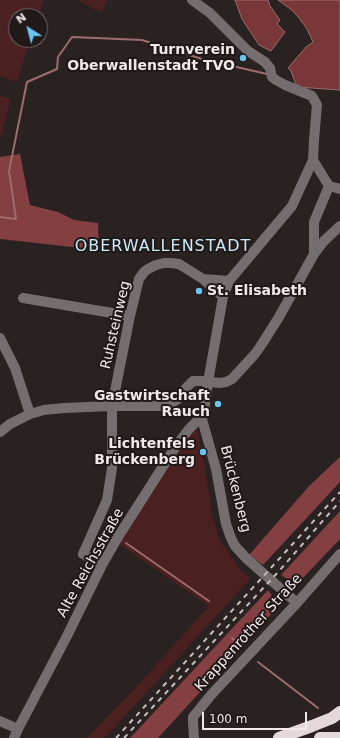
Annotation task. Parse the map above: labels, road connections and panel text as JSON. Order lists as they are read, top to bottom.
{
  "streets": {
    "street": [
      "Ruhsteinweg",
      "Brückenberg",
      "Alte Reichsstraße",
      "Krappenrother Straße"
    ]
  },
  "crossings": [
    ["Ruhsteinweg", "Alte Reichsstraße"],
    ["Brückenberg", "Alte Reichsstraße"],
    ["Brückenberg", "Krappenrother Straße"]
  ],
  "districts": ["OBERWALLENSTADT"],
  "places": [
    "Turnverein Oberwallenstadt TVO",
    "St. Elisabeth",
    "Gastwirtschaft Rauch",
    "Lichtenfels Brückenberg"
  ],
  "scale_bar": "100 m",
  "north": "top left"
}
